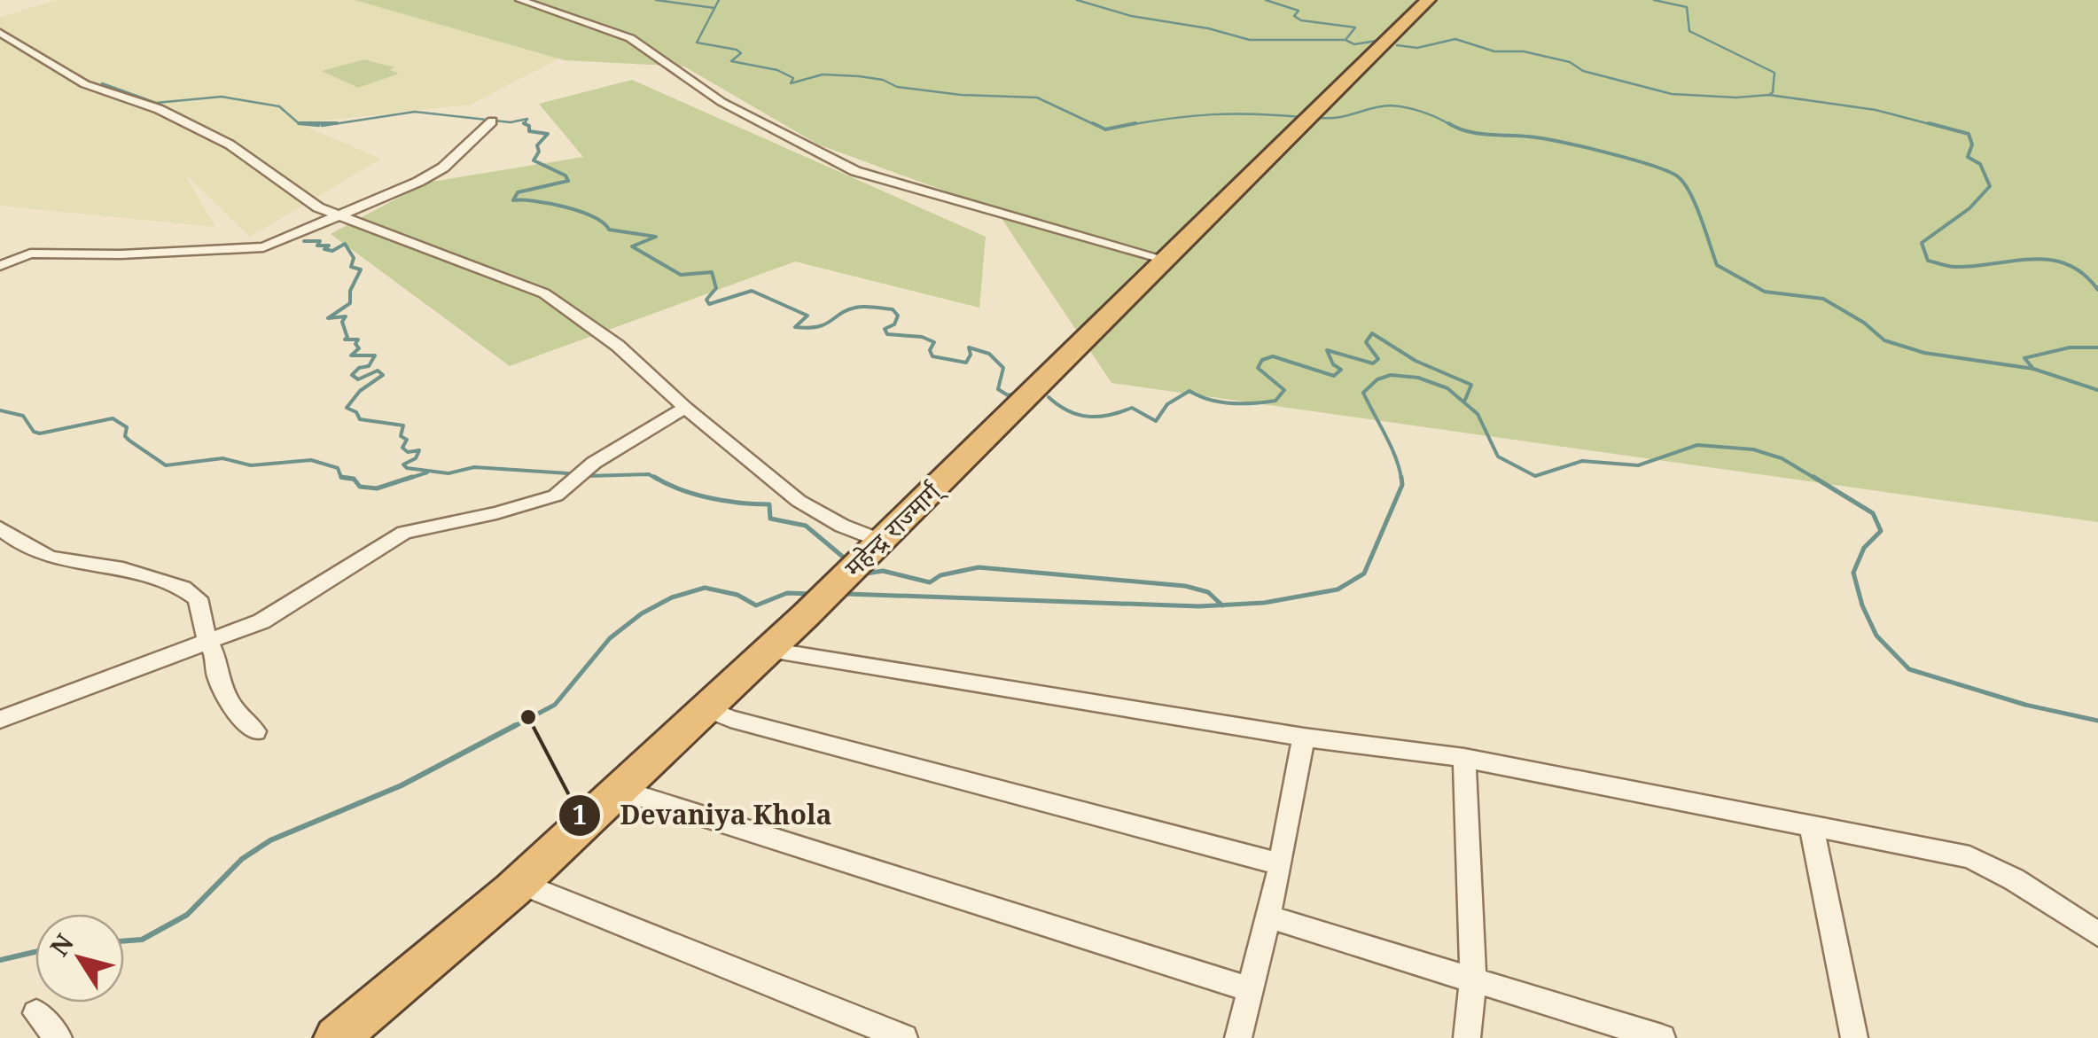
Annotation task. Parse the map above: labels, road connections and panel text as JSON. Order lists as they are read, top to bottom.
{
  "streets": {
    "highway": ["महेन्द्र राज्मार्ग्"]
  },
  "places": ["Devaniya Khola"],
  "north": "top left"
}
